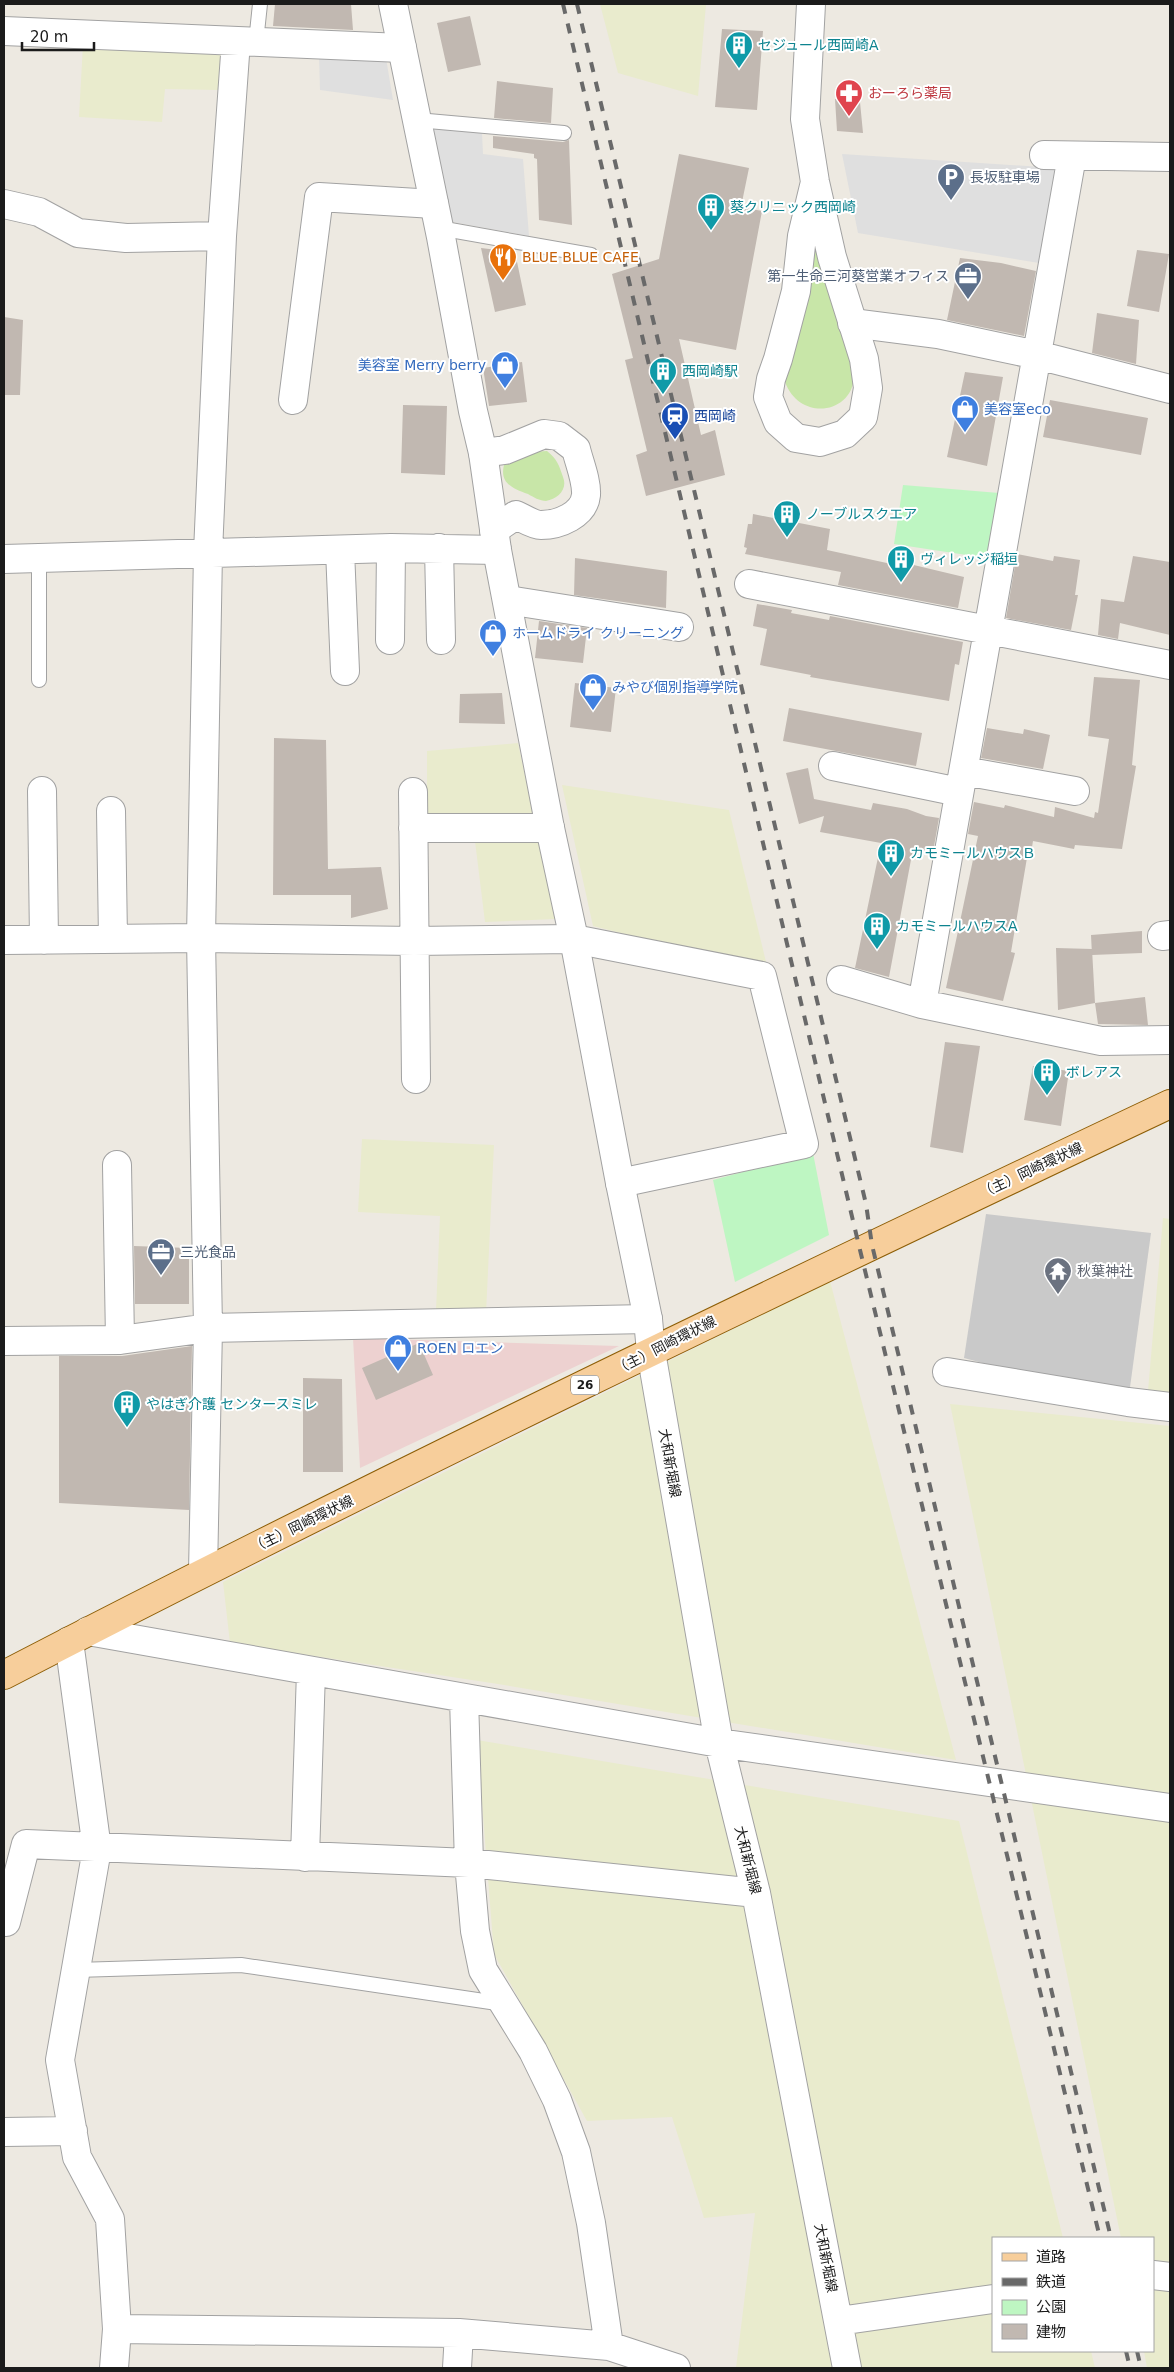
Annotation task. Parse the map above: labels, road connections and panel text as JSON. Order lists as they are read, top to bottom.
{
  "streets": {
    "main road": ["（主）岡崎環状線", "26"],
    "street": ["大和新堀線"]
  },
  "crossings": [
    ["（主）岡崎環状線", "大和新堀線"]
  ],
  "places": {
    "building": [
      "セジュール西岡崎A",
      "葵クリニック西岡崎",
      "西岡崎駅",
      "ノーブルスクエア",
      "ヴィレッジ稲垣",
      "カモミールハウスＢ",
      "カモミールハウスA",
      "ボレアス",
      "やはぎ介護 センタースミレ"
    ],
    "pharmacy": ["おーろら薬局"],
    "parking": ["長坂駐車場"],
    "restaurant": ["BLUE BLUE CAFE"],
    "office": ["第一生命三河葵営業オフィス", "三光食品"],
    "shop": [
      "美容室 Merry berry",
      "美容室eco",
      "ホームドライ クリーニング",
      "みやび個別指導学院",
      "ROEN ロエン"
    ],
    "station": ["西岡崎"],
    "temple": ["秋葉神社"]
  },
  "legend": [
    "道路",
    "鉄道",
    "公園",
    "建物"
  ],
  "scale_bar": "20 m"
}
